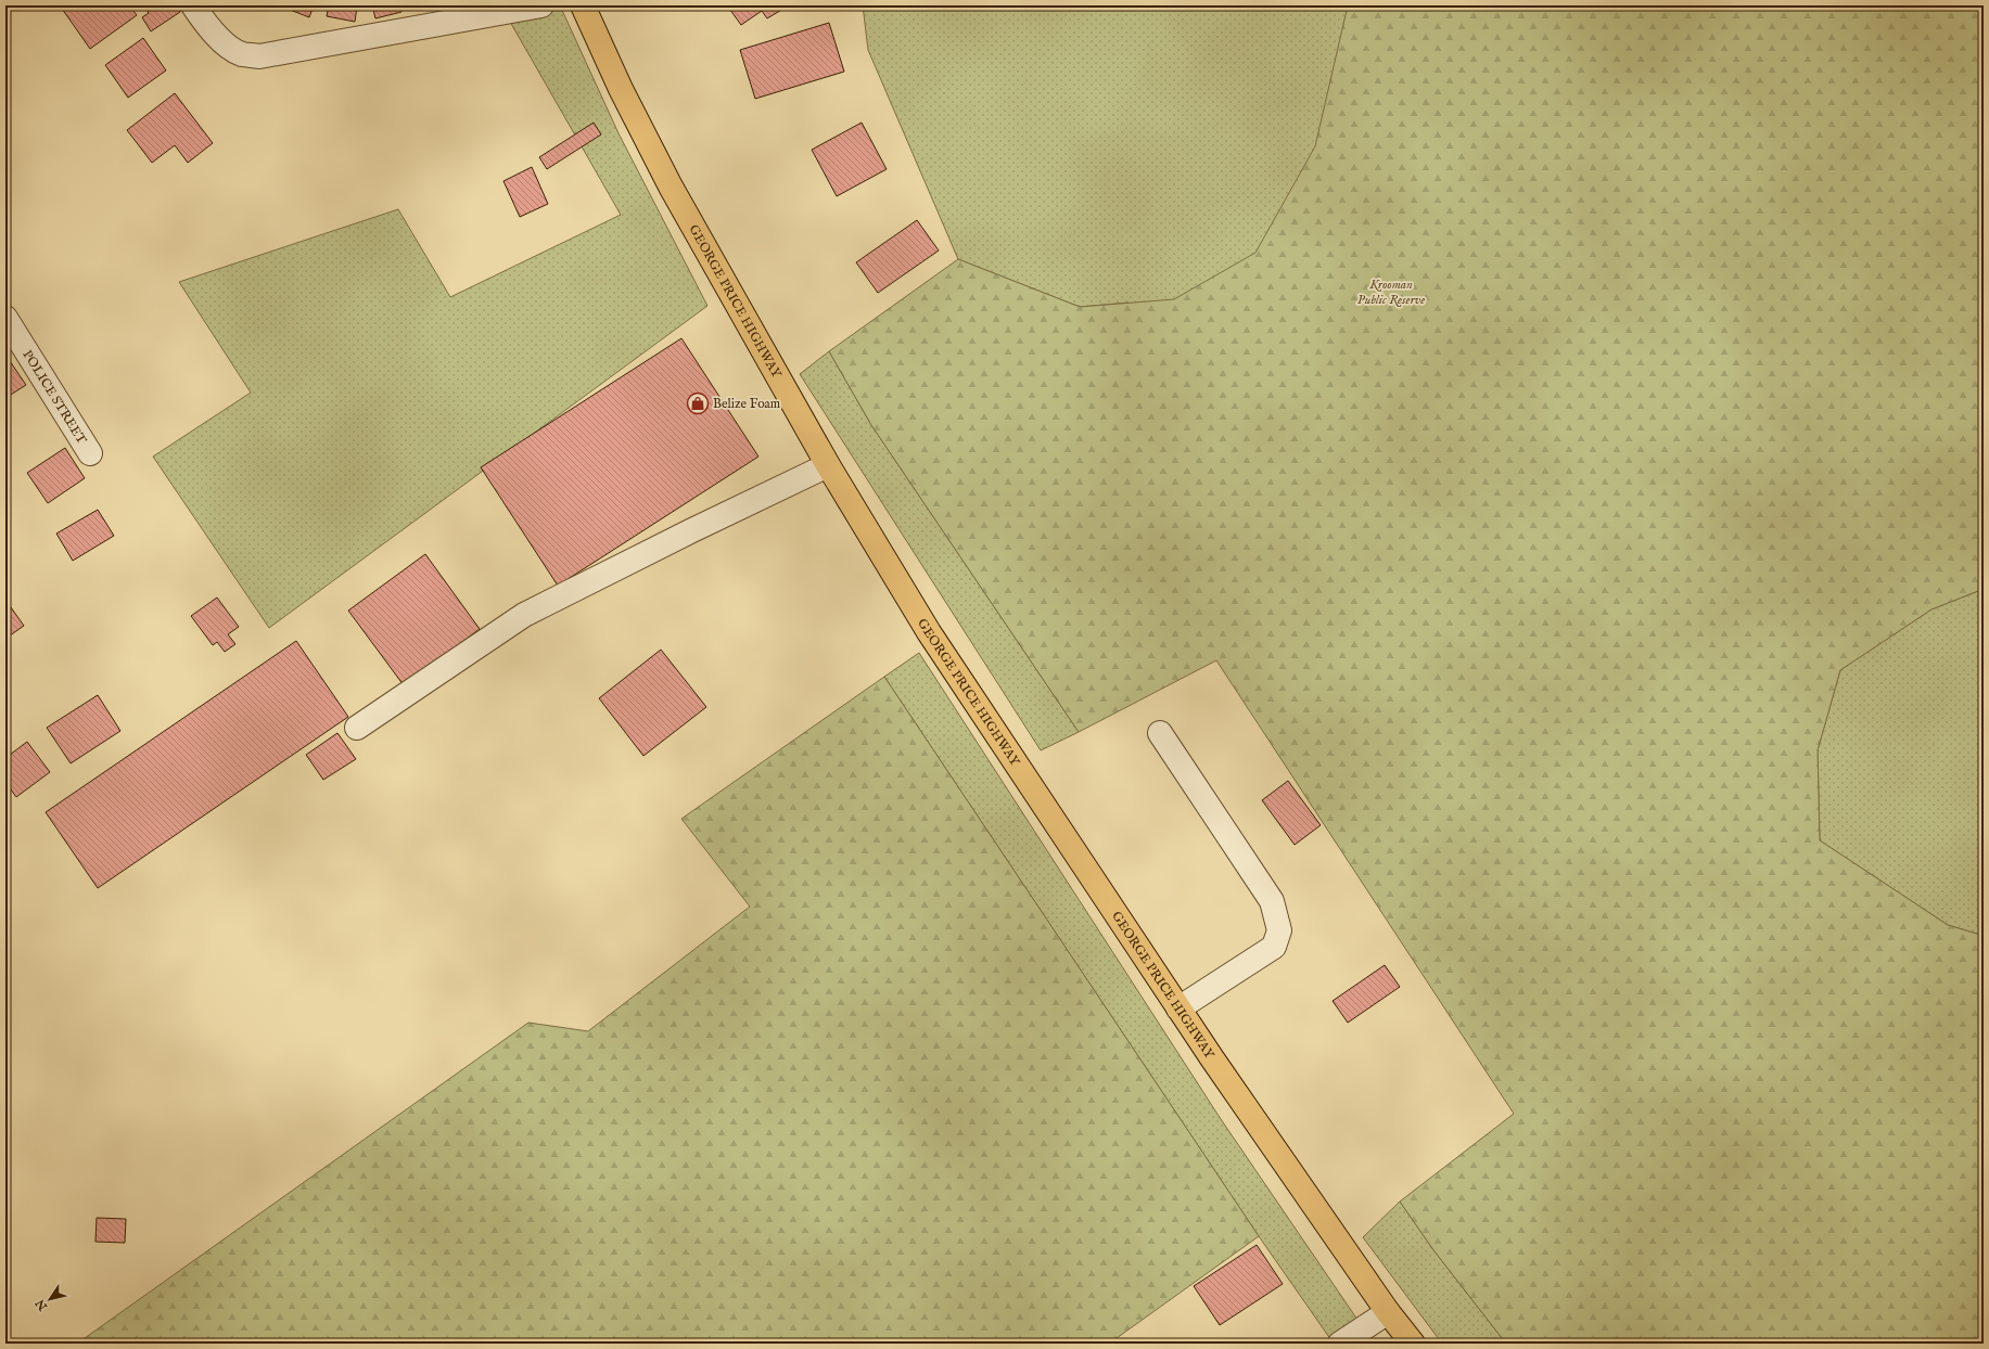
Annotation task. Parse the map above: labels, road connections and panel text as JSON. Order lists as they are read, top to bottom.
{
  "streets": {
    "main road": ["GEORGE PRICE HIGHWAY"],
    "street": ["POLICE STREET"]
  },
  "parks": ["Krooman Public Reserve"],
  "places": {
    "shop": ["Belize Foam"]
  },
  "north": "bottom left"
}
